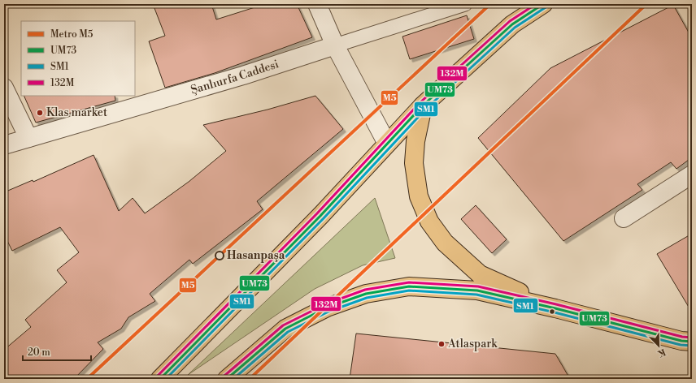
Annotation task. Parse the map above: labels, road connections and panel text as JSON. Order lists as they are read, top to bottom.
{
  "streets": {
    "street": ["Şanlıurfa Caddesi"]
  },
  "places": ["Klas market", "Hasanpaşa", "Atlaspark"],
  "lines": [
    "metro line M5",
    "transit line UM73",
    "transit line 132M",
    "transit line SM1"
  ],
  "legend": [
    "Metro M5",
    "UM73",
    "SM1",
    "132M"
  ],
  "scale_bar": "20 m",
  "north": "bottom right"
}
